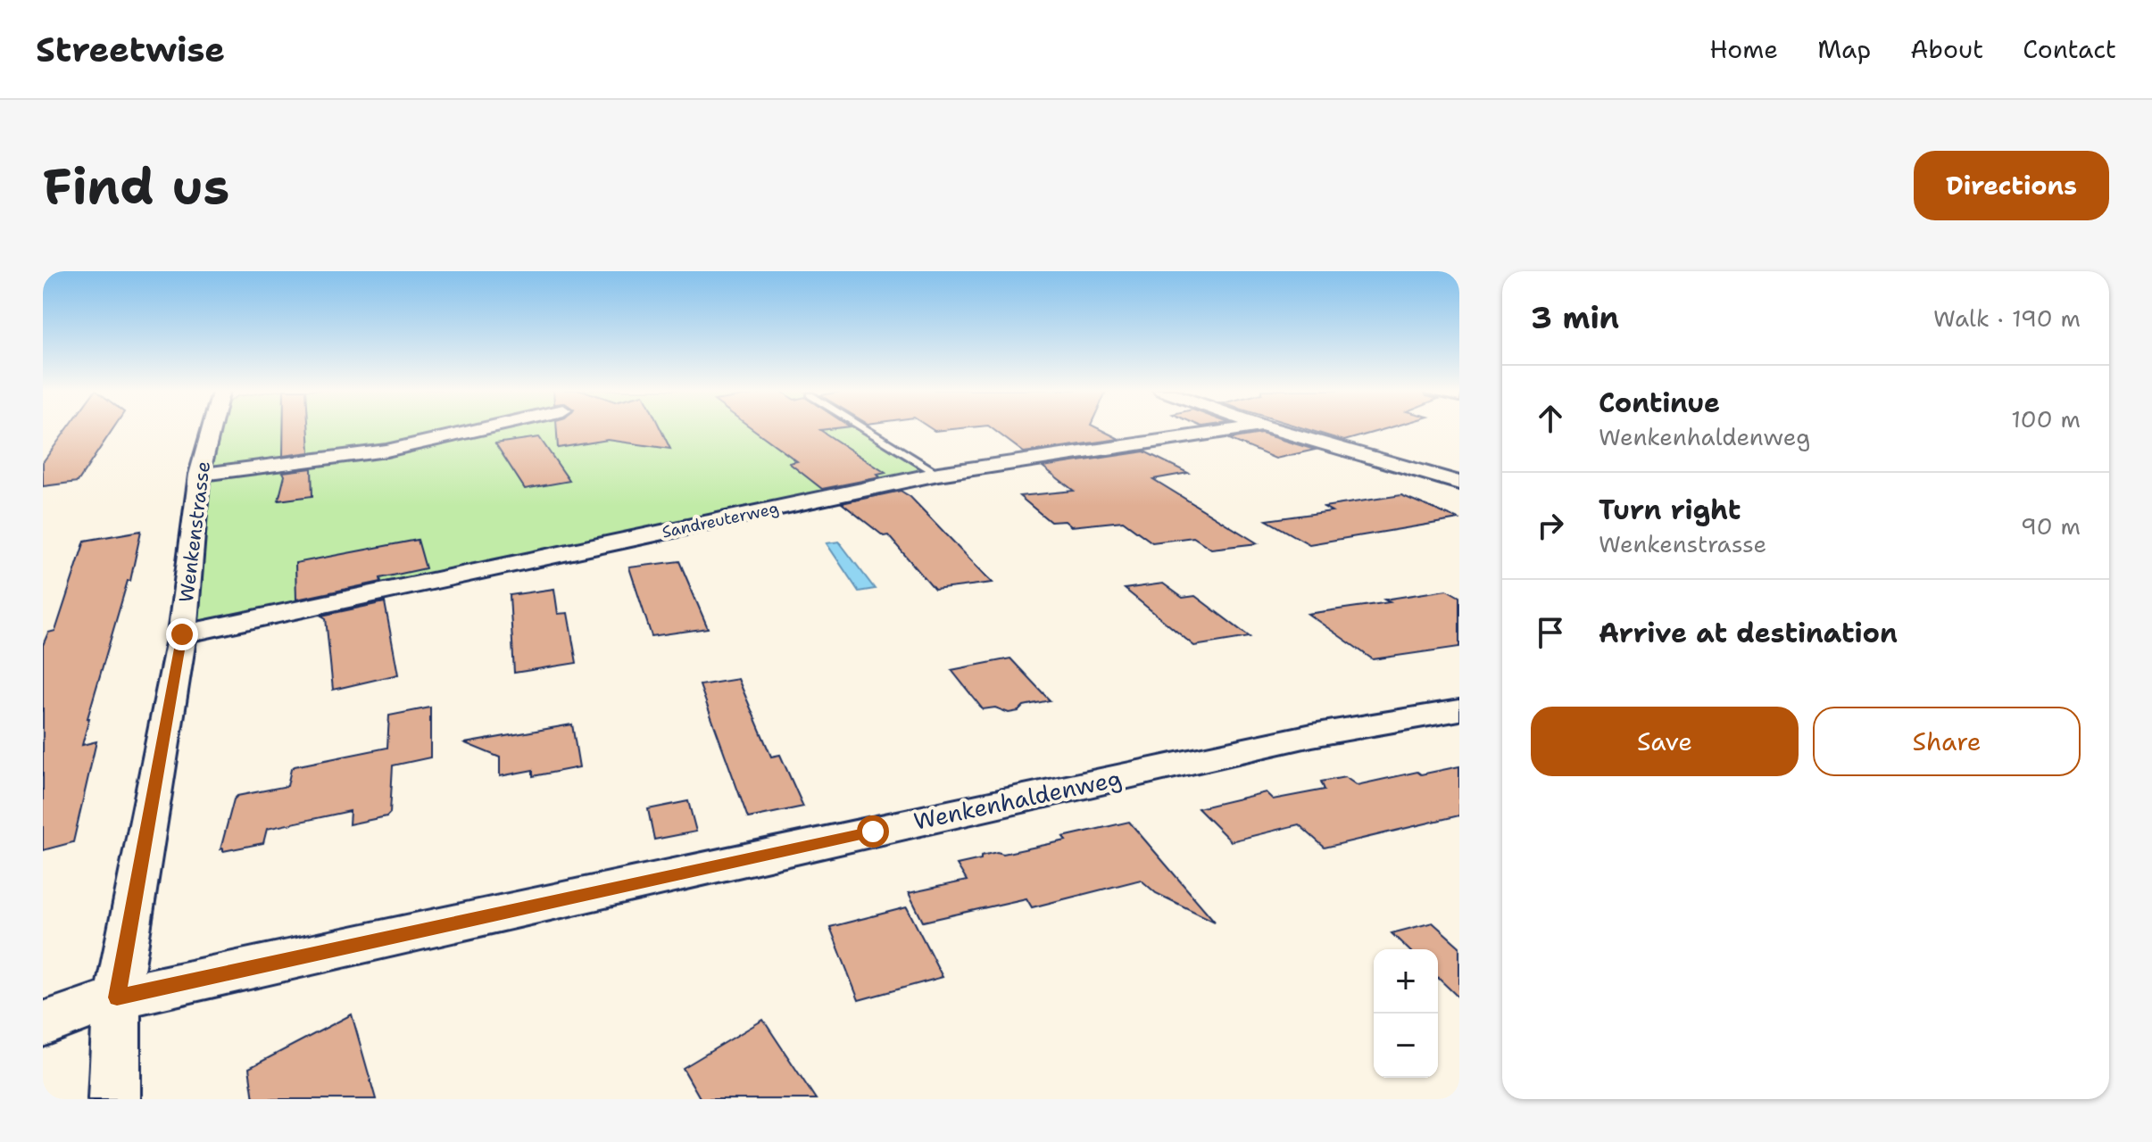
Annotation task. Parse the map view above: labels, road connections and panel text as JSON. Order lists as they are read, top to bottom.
{
  "streets": {
    "street": ["Sandreuterweg", "Wenkenstrasse", "Wenkenhaldenweg"]
  },
  "crossings": [
    ["Sandreuterweg", "Wenkenstrasse"],
    ["Wenkenstrasse", "Wenkenhaldenweg"]
  ],
  "page": {
    "header": "Streetwise",
    "nav": [
      "Home",
      "Map",
      "About",
      "Contact"
    ],
    "buttons": [
      "Directions",
      ["Save", "Share"]
    ],
    "title": "Find us",
    "heading": ["3 min", "Walk · 190 m"],
    "list": [
      ["Continue", "Wenkenhaldenweg", "100 m"],
      ["Turn right", "Wenkenstrasse", "90 m"],
      "Arrive at destination"
    ],
    "map_buttons": ["+", "−"]
  }
}
